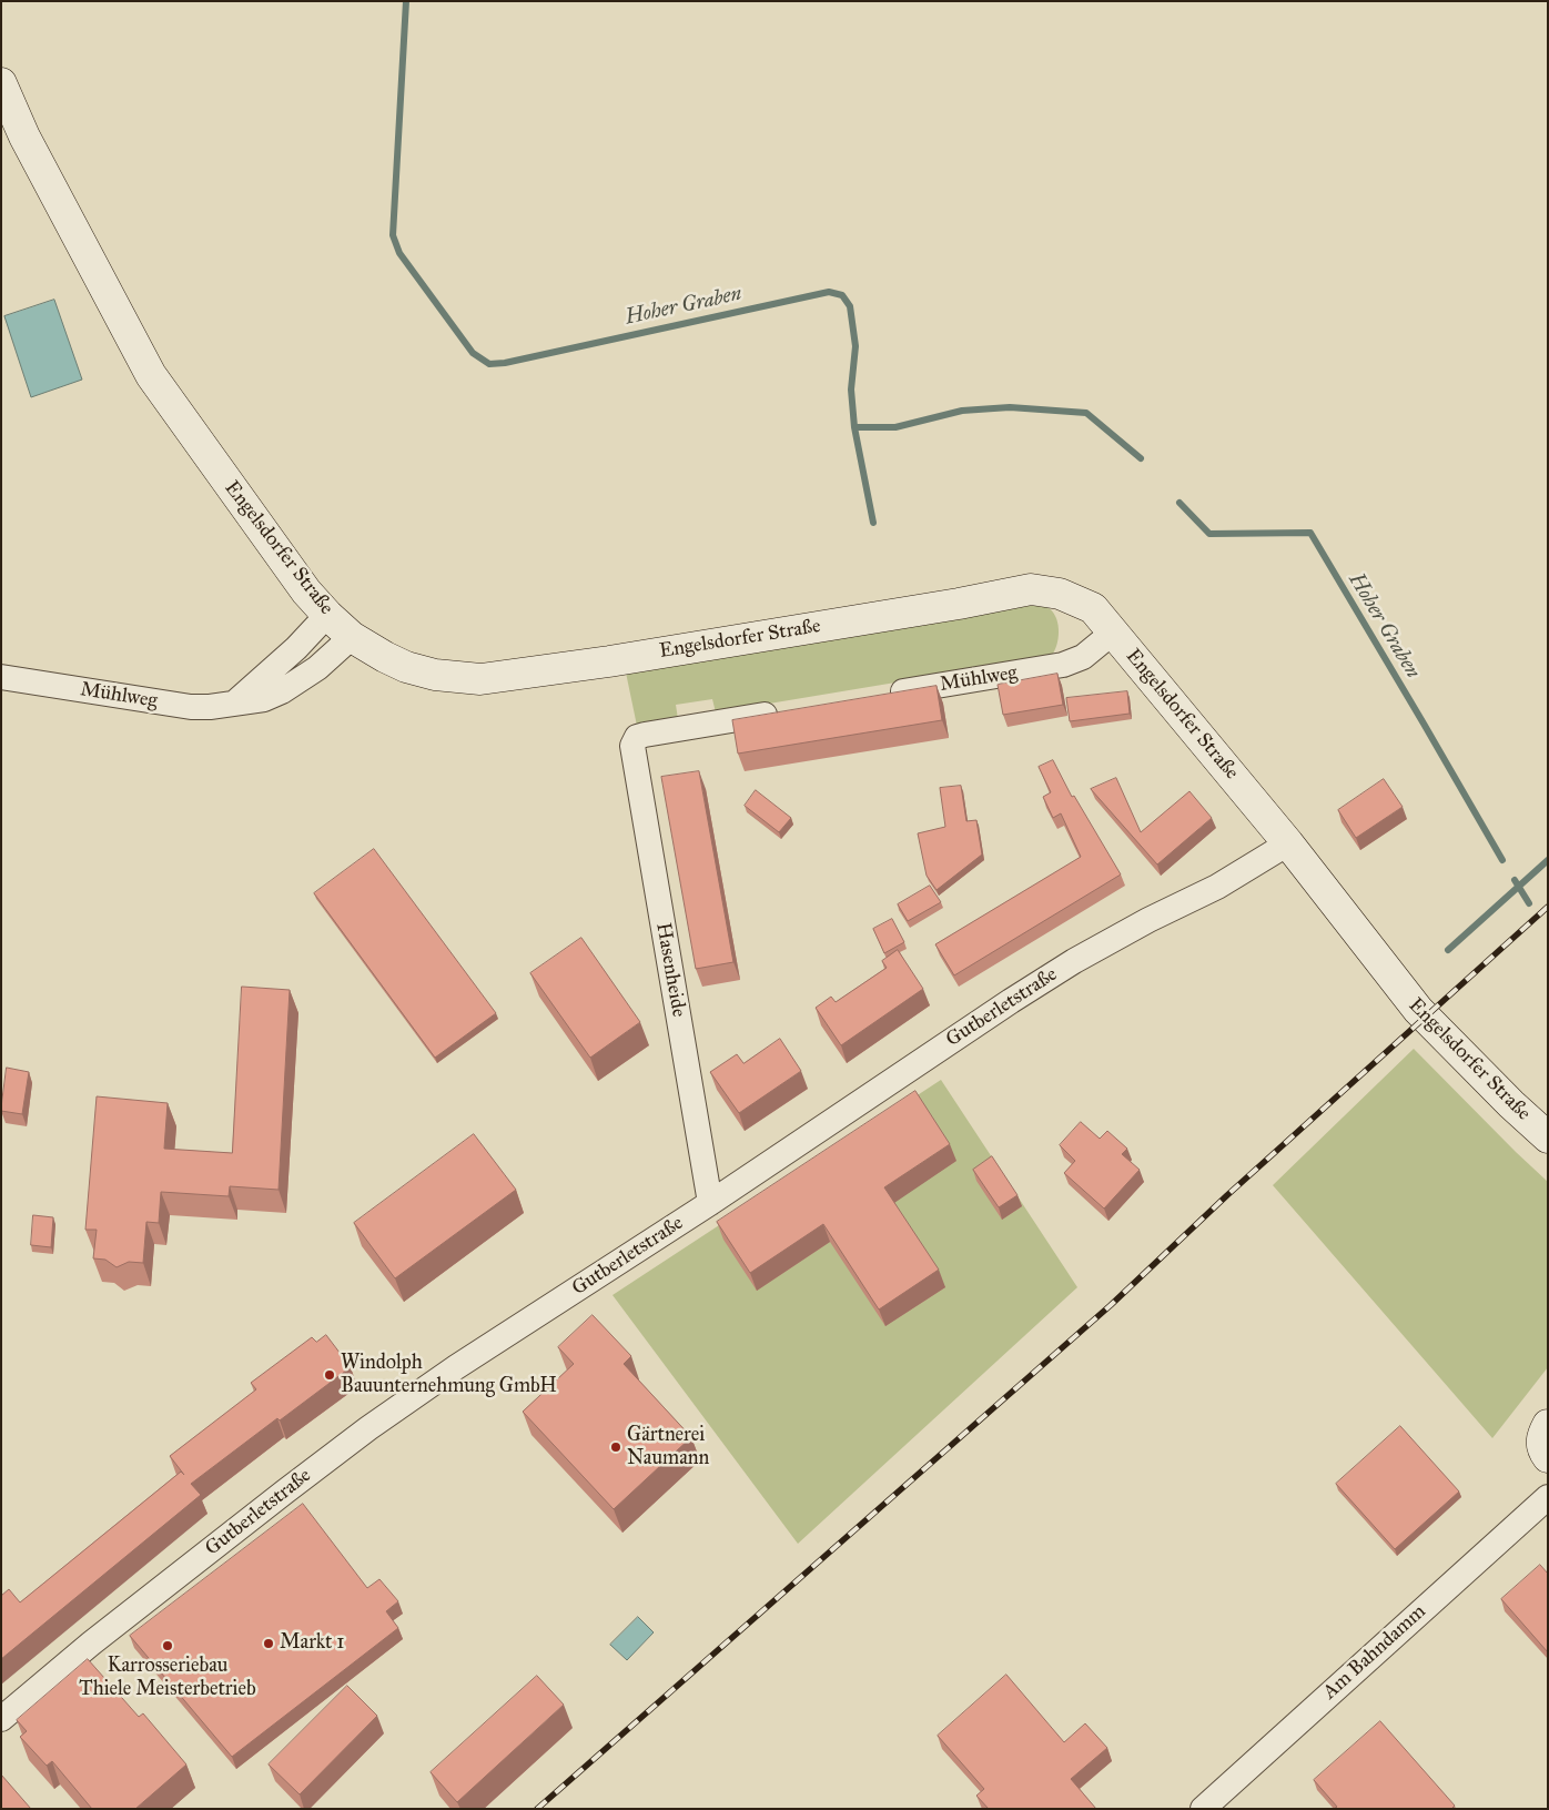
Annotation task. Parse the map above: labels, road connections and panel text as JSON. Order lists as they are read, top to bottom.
{
  "streets": {
    "main road": ["Engelsdorfer Straße"],
    "street": [
      "Mühlweg",
      "Hasenheide",
      "Gutberletstraße",
      "Am Bahndamm"
    ]
  },
  "crossings": [
    ["Engelsdorfer Straße", "Mühlweg"],
    ["Engelsdorfer Straße", "Gutberletstraße"],
    ["Hasenheide", "Gutberletstraße"]
  ],
  "water": ["Hoher Graben"],
  "places": [
    "Windolph Bauunternehmung GmbH",
    "Gärtnerei Naumann",
    "Markt 1",
    "Karrosseriebau Thiele Meisterbetrieb"
  ]
}
